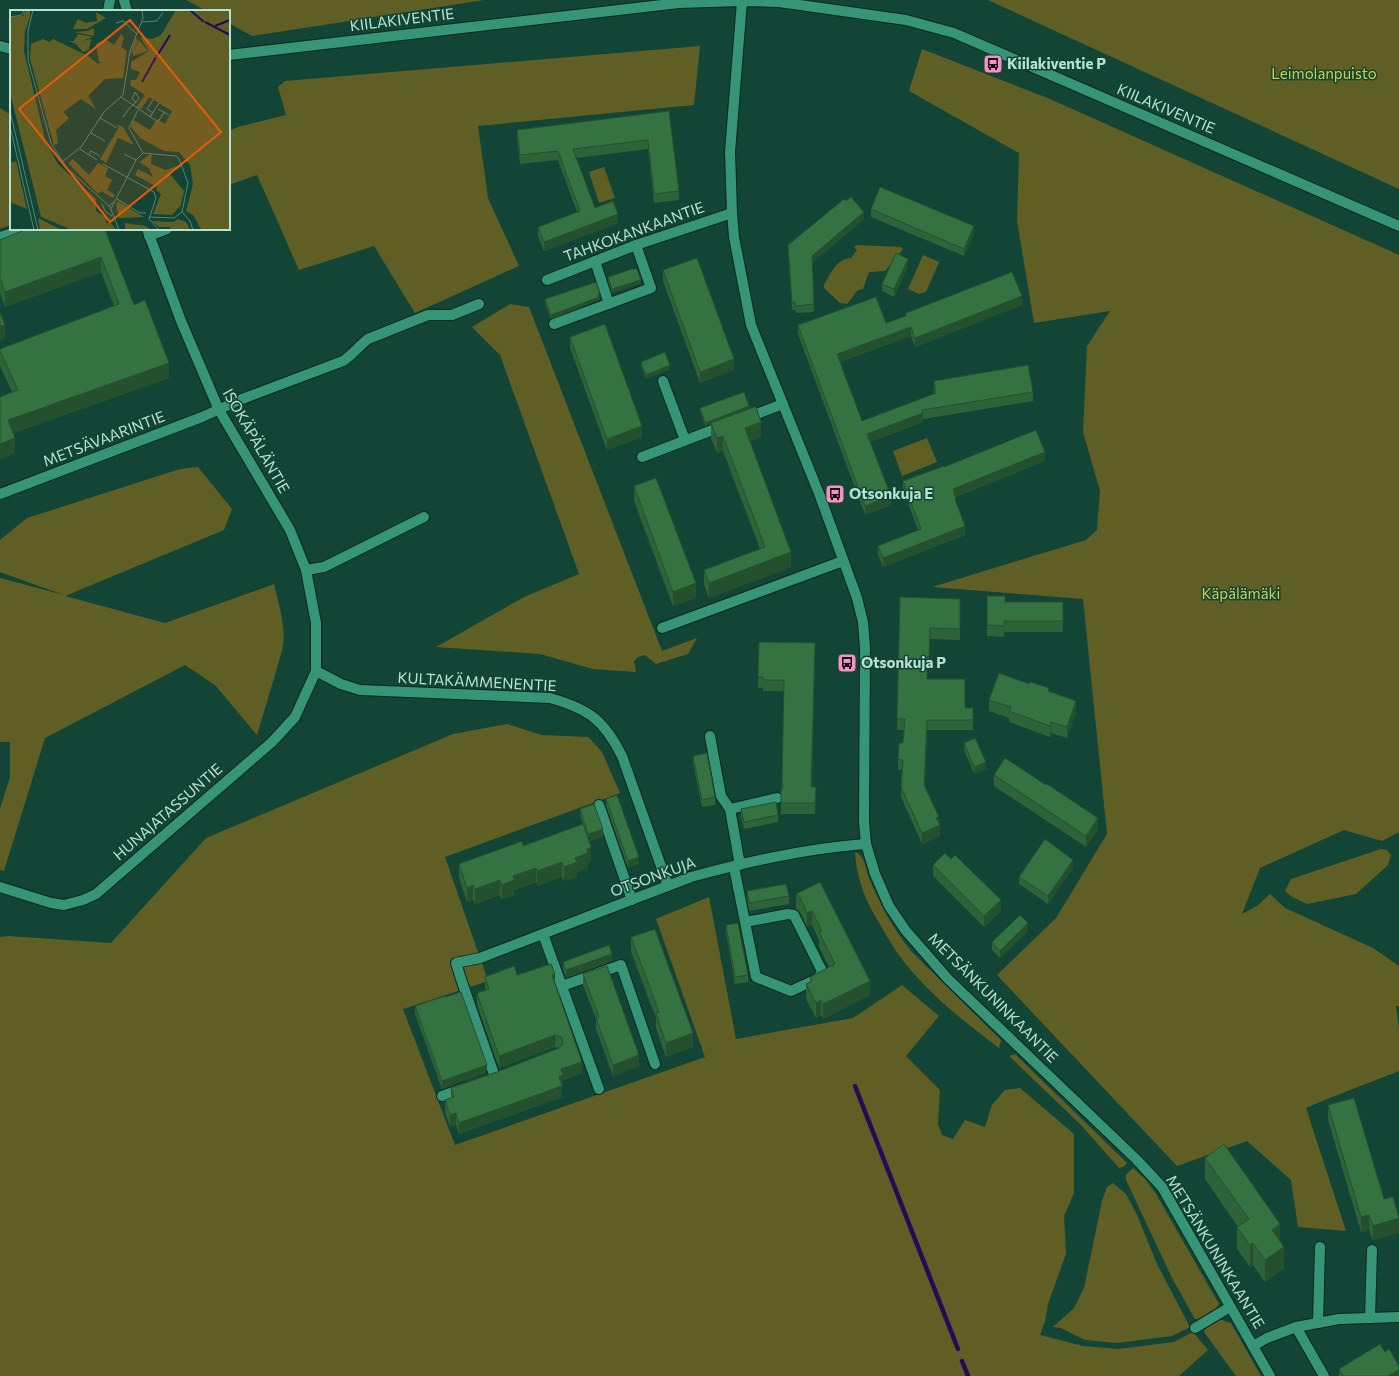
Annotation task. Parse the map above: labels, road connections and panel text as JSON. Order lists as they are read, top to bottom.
{
  "streets": {
    "street": [
      "KIILAKIVENTIE",
      "TAHKOKANKAANTIE",
      "METSÄVAARINTIE",
      "ISOKÄPÄLÄNTIE",
      "KULTAKÄMMENENTIE",
      "HUNAJATASSUNTIE",
      "OTSONKUJA",
      "METSÄNKUNINKAANTIE"
    ]
  },
  "crossings": [
    ["KIILAKIVENTIE", "METSÄNKUNINKAANTIE"],
    ["TAHKOKANKAANTIE", "METSÄNKUNINKAANTIE"],
    ["METSÄVAARINTIE", "ISOKÄPÄLÄNTIE"],
    ["ISOKÄPÄLÄNTIE", "KULTAKÄMMENENTIE"],
    ["ISOKÄPÄLÄNTIE", "HUNAJATASSUNTIE"],
    ["KULTAKÄMMENENTIE", "HUNAJATASSUNTIE"],
    ["KULTAKÄMMENENTIE", "OTSONKUJA"],
    ["OTSONKUJA", "METSÄNKUNINKAANTIE"]
  ],
  "parks": ["Leimolanpuisto", "Käpälämäki"],
  "places": {
    "bus stop": ["Kiilakiventie P", "Otsonkuja E", "Otsonkuja P"]
  }
}
